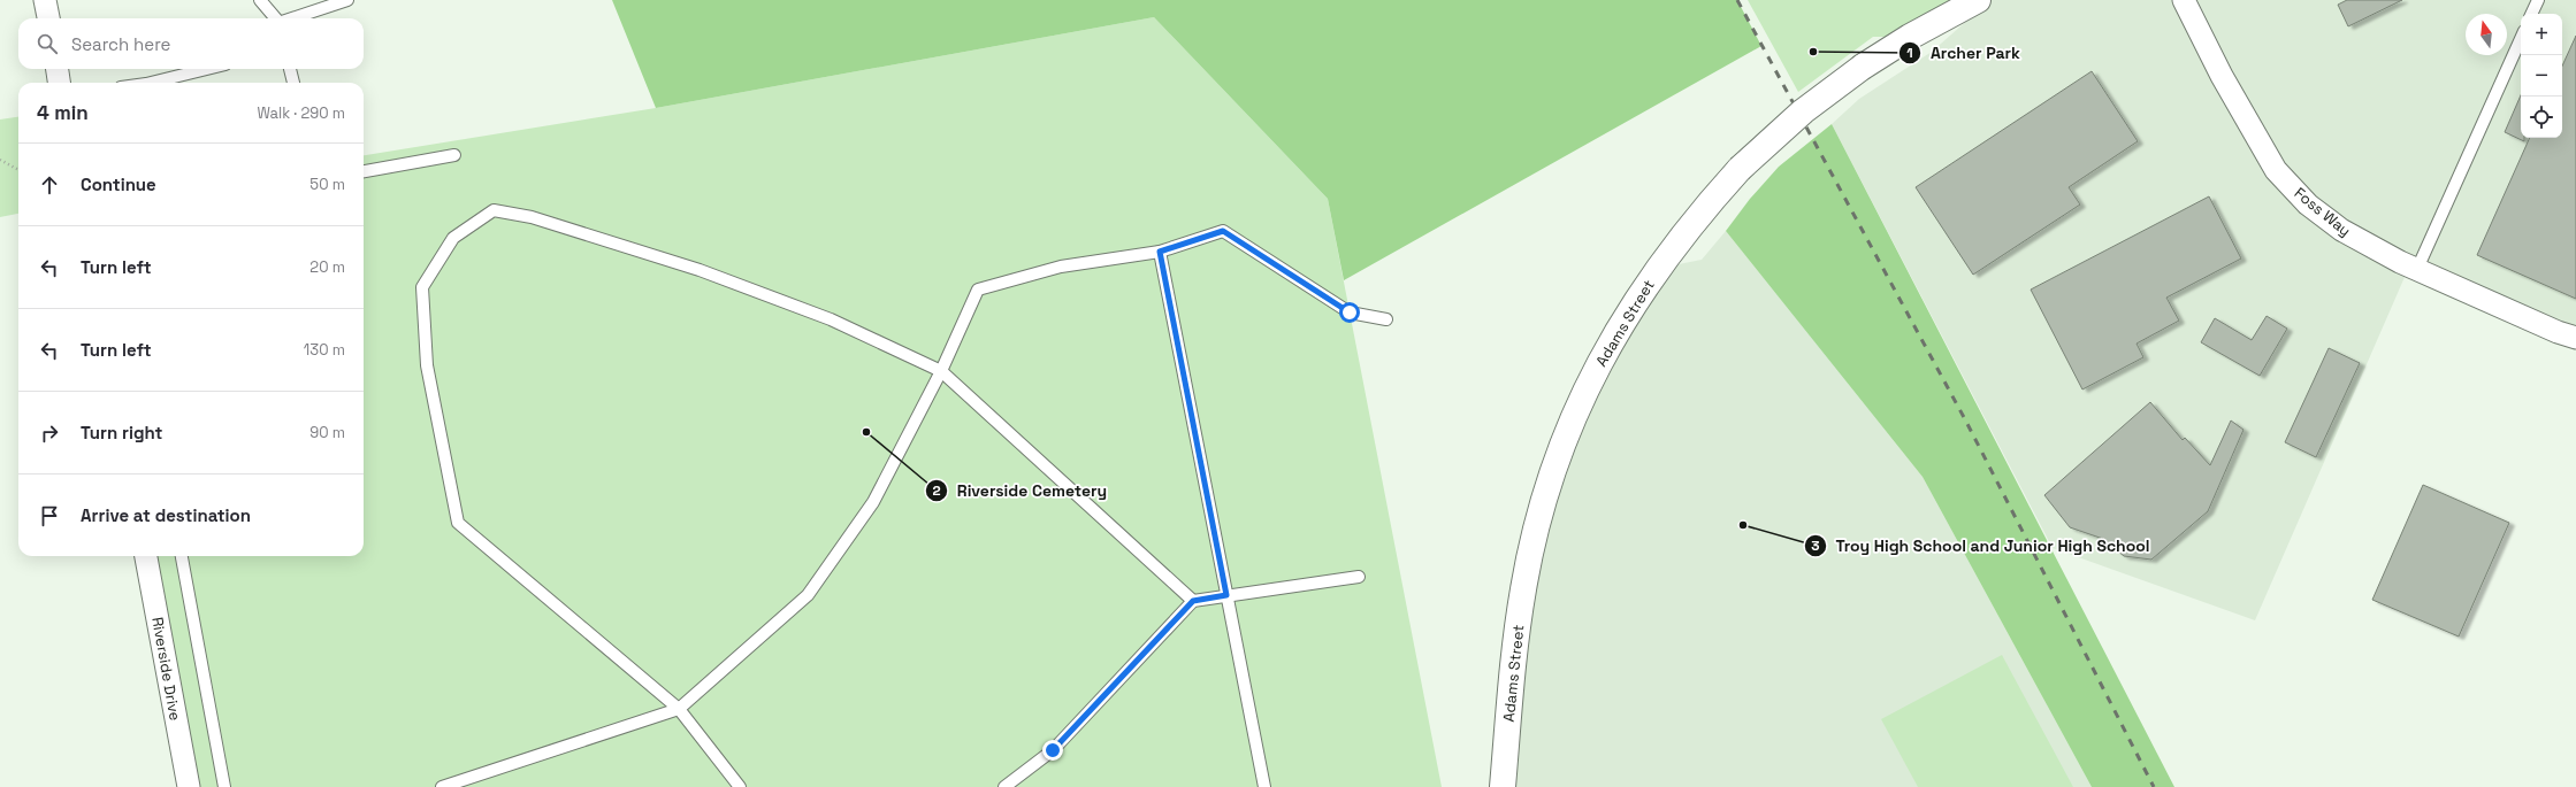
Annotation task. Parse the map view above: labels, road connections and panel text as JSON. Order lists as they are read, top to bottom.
{
  "streets": {
    "street": ["Foss Way", "Adams Street", "Riverside Drive"]
  },
  "places": ["Archer Park", "Riverside Cemetery", "Troy High School and Junior High School"],
  "north": "top",
  "page": {
    "map_buttons": ["+", "−"],
    "search": "Search here",
    "heading": ["4 min", "Walk · 290 m"],
    "list": [
      ["Continue", "50 m"],
      ["Turn left", "20 m"],
      ["Turn left", "130 m"],
      ["Turn right", "90 m"],
      "Arrive at destination"
    ]
  }
}
